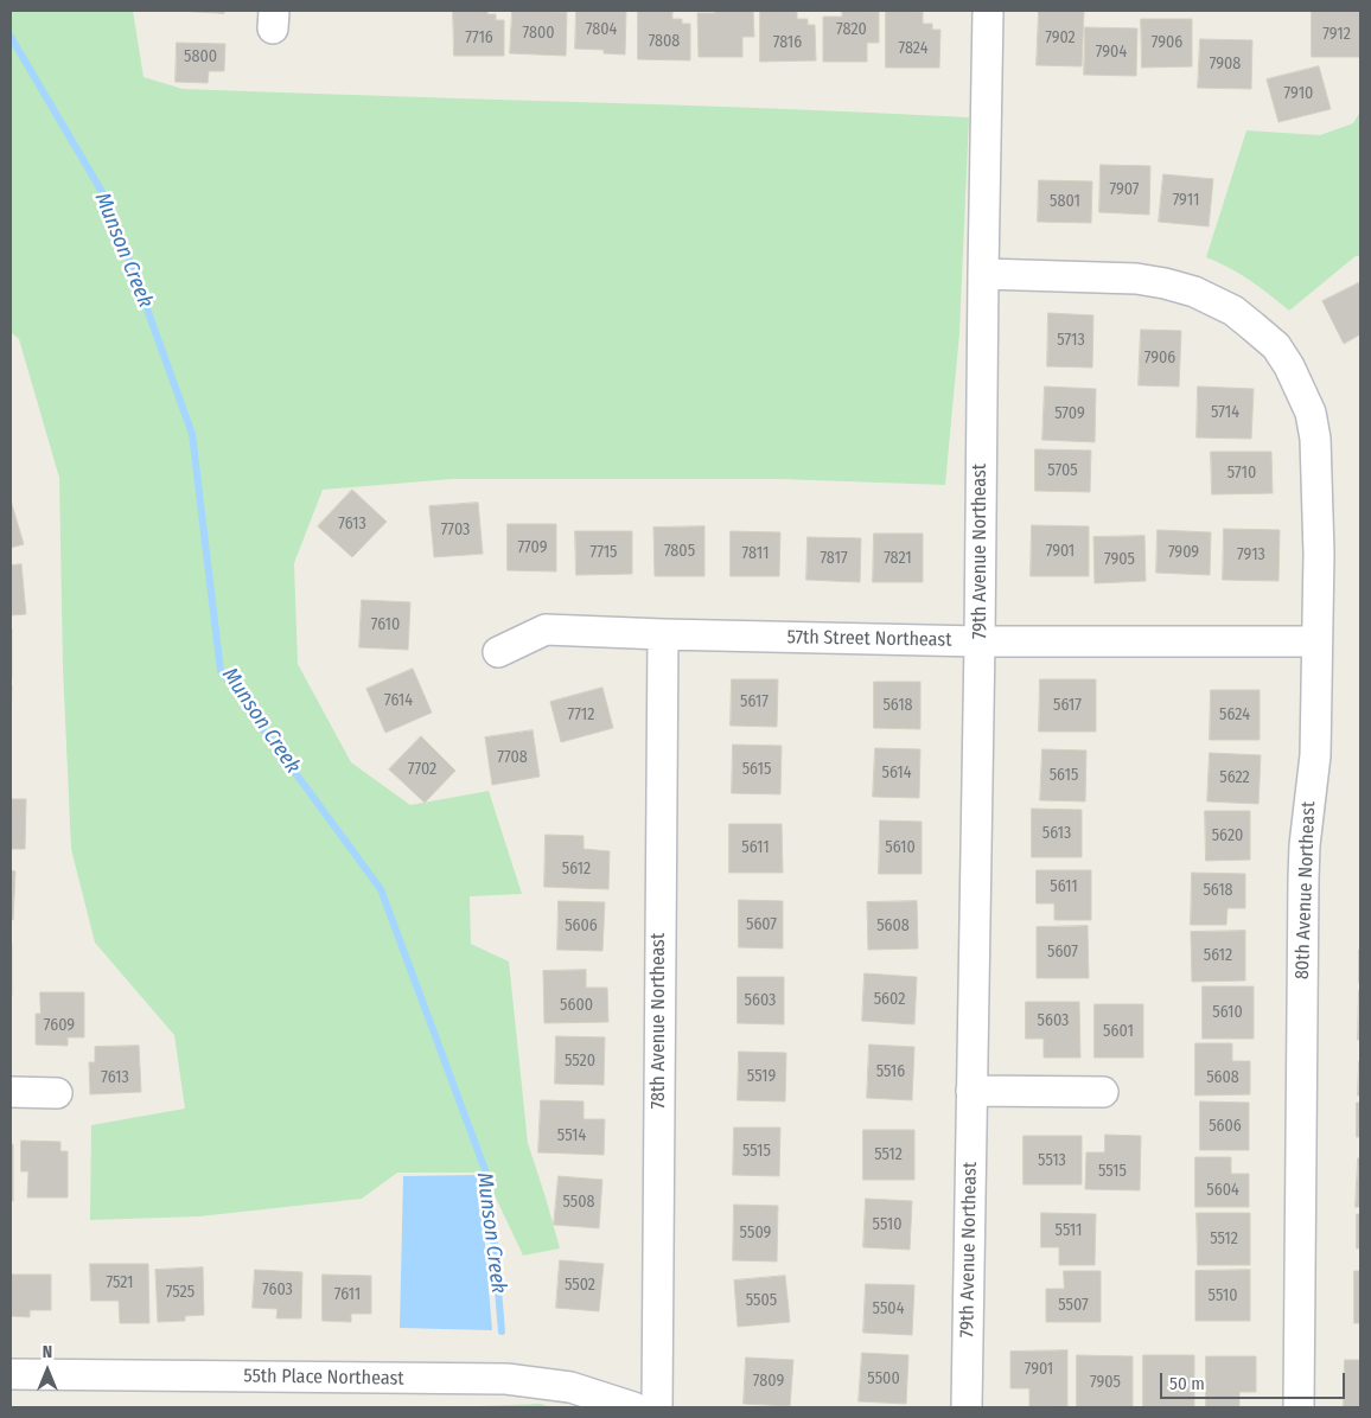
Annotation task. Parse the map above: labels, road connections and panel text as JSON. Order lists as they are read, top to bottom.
{
  "streets": {
    "street": [
      "79th Avenue Northeast",
      "57th Street Northeast",
      "80th Avenue Northeast",
      "78th Avenue Northeast",
      "55th Place Northeast"
    ]
  },
  "crossings": [
    ["79th Avenue Northeast", "57th Street Northeast"],
    ["79th Avenue Northeast", "80th Avenue Northeast"],
    ["57th Street Northeast", "80th Avenue Northeast"],
    ["57th Street Northeast", "78th Avenue Northeast"]
  ],
  "water": ["Munson Creek"],
  "house_numbers": [
    "7804",
    "7820",
    "7800",
    "7912",
    "7716",
    "7902",
    "7808",
    "7816",
    "7906",
    "7824",
    "7904",
    "5800",
    "7908",
    "7910",
    "7907",
    "7911",
    "5801",
    "5713",
    "7906",
    "5714",
    "5709",
    "5705",
    "5710",
    "7613",
    "7703",
    "7709",
    "7805",
    "7901",
    "7715",
    "7909",
    "7811",
    "7913",
    "7817",
    "7821",
    "7905",
    "7610",
    "7614",
    "5617",
    "5618",
    "5617",
    "7712",
    "5624",
    "7708",
    "7702",
    "5615",
    "5614",
    "5615",
    "5622",
    "5613",
    "5620",
    "5611",
    "5610",
    "5612",
    "5611",
    "5618",
    "5607",
    "5606",
    "5608",
    "5607",
    "5612",
    "5602",
    "5603",
    "5600",
    "5610",
    "5603",
    "7609",
    "5601",
    "5520",
    "5516",
    "5519",
    "7613",
    "5608",
    "5606",
    "5514",
    "5515",
    "5512",
    "5513",
    "5515",
    "5604",
    "5508",
    "5510",
    "5511",
    "5509",
    "5512",
    "7521",
    "5502",
    "7603",
    "7525",
    "7611",
    "5510",
    "5505",
    "5507",
    "5504",
    "7901",
    "5500",
    "7809",
    "7905"
  ],
  "scale_bar": "50 m",
  "north": "top"
}
